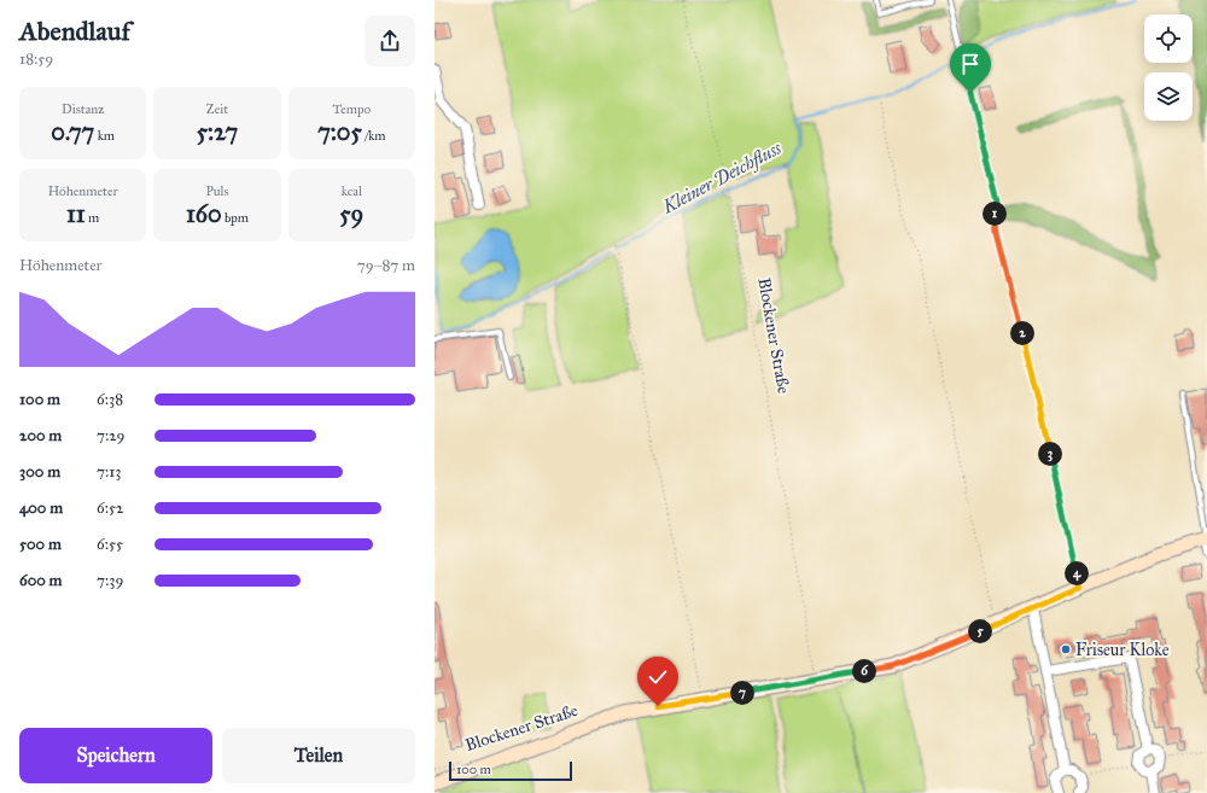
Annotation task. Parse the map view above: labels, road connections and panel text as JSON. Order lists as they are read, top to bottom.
{
  "streets": {
    "street": ["Blockener Straße"]
  },
  "water": ["Kleiner Deichfluss"],
  "places": ["Friseur Kloke"],
  "scale_bar": "100 m",
  "page": {
    "heading": ["Abendlauf", "18:59"],
    "stats": [
      ["Distanz", "0.77 km"],
      ["Zeit", "5:27"],
      ["Tempo", "7:05 /km"],
      ["Höhenmeter", "11 m"],
      ["Puls", "160 bpm"],
      ["kcal", "59"]
    ],
    "pins": [
      "1",
      "2",
      "3",
      "4",
      "5",
      "6",
      "7"
    ],
    "chart": ["Höhenmeter", "79–87 m"],
    "list": [
      {
        "name": "100 m",
        "note": "6:38"
      },
      {
        "name": "200 m",
        "note": "7:29"
      },
      {
        "name": "300 m",
        "note": "7:13"
      },
      {
        "name": "400 m",
        "note": "6:52"
      },
      {
        "name": "500 m",
        "note": "6:55"
      },
      {
        "name": "600 m",
        "note": "7:39"
      }
    ],
    "buttons": ["Speichern", "Teilen"],
    "scale": "100 m"
  }
}
